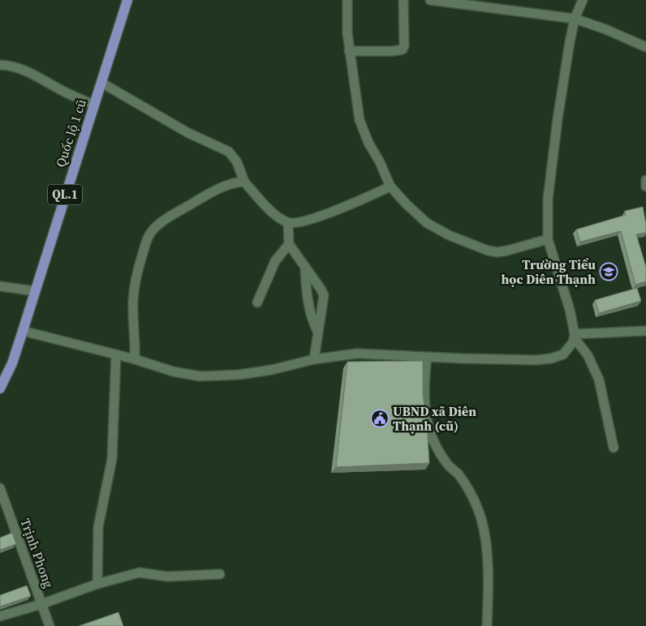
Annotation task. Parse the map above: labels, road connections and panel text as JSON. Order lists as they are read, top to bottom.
{
  "streets": {
    "main road": ["Quốc lộ 1 cũ", "QL.1"],
    "street": ["Trịnh Phong"]
  },
  "places": {
    "school or university": ["Trường Tiểu học Diên Thạnh"],
    "public building": ["UBND xã Diên Thạnh (cũ)"]
  }
}
